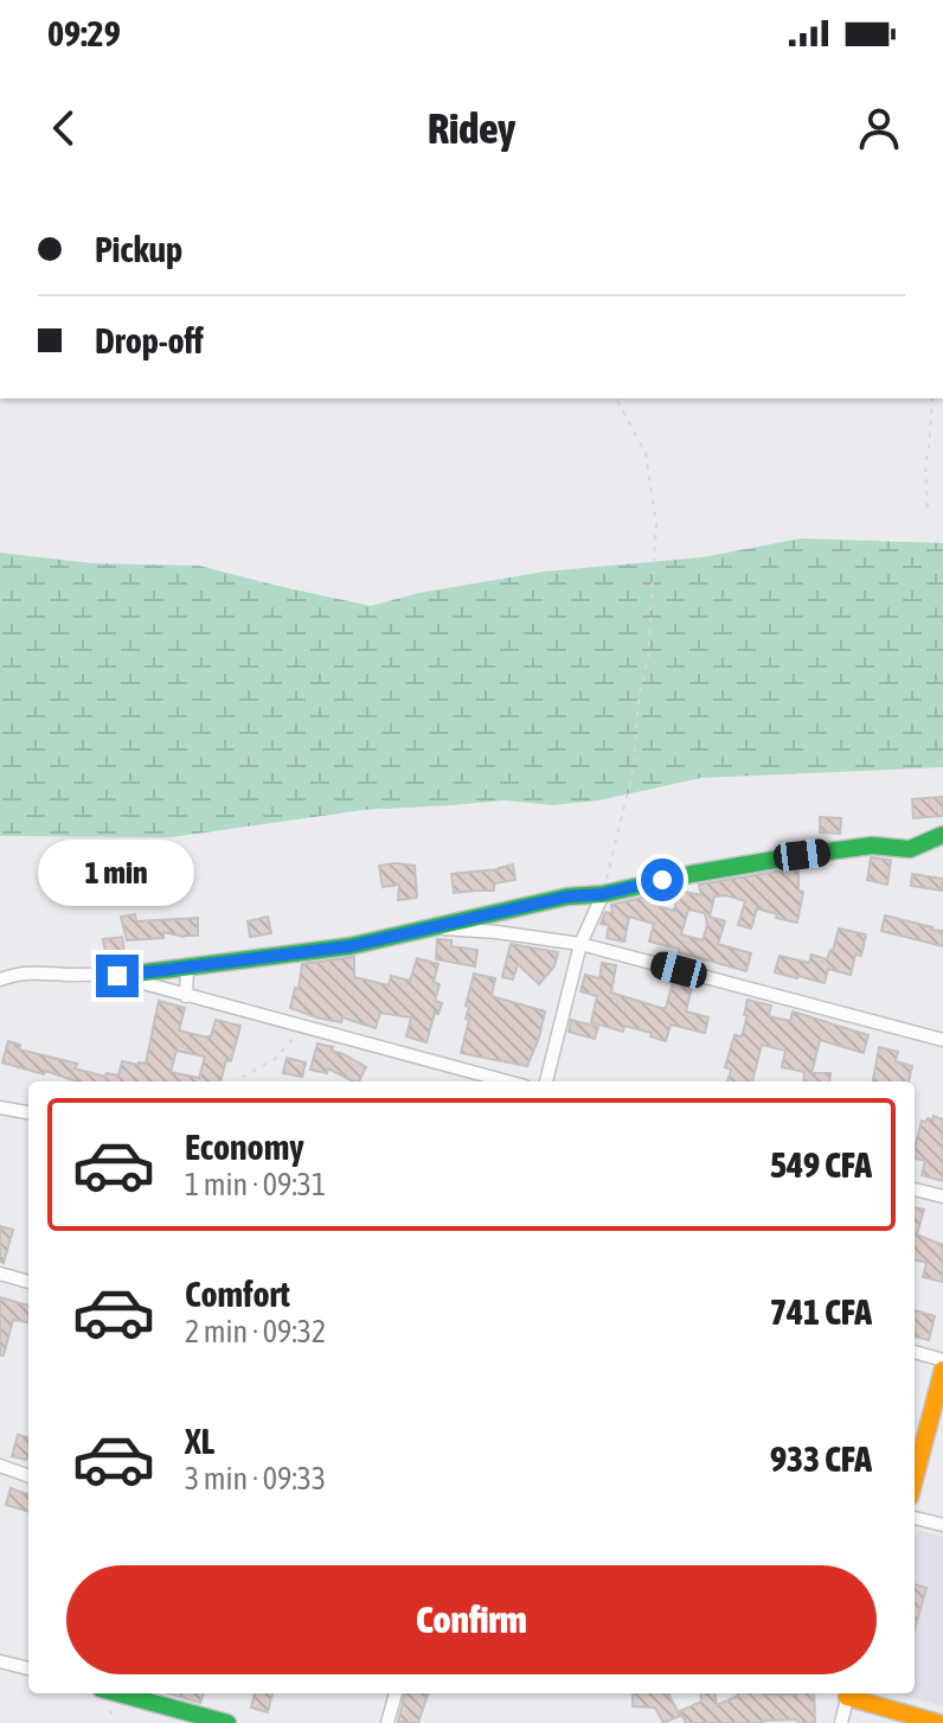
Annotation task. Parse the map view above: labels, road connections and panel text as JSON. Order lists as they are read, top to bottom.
{
  "page": {
    "status": "09:29",
    "header": "Ridey",
    "banner": ["Pickup", "Drop-off"],
    "bubble": "1 min",
    "list": [
      {
        "name": "Economy",
        "note": "1 min · 09:31",
        "value": "549 CFA"
      },
      {
        "name": "Comfort",
        "note": "2 min · 09:32",
        "value": "741 CFA"
      },
      {
        "name": "XL",
        "note": "3 min · 09:33",
        "value": "933 CFA"
      }
    ],
    "buttons": "Confirm"
  }
}
